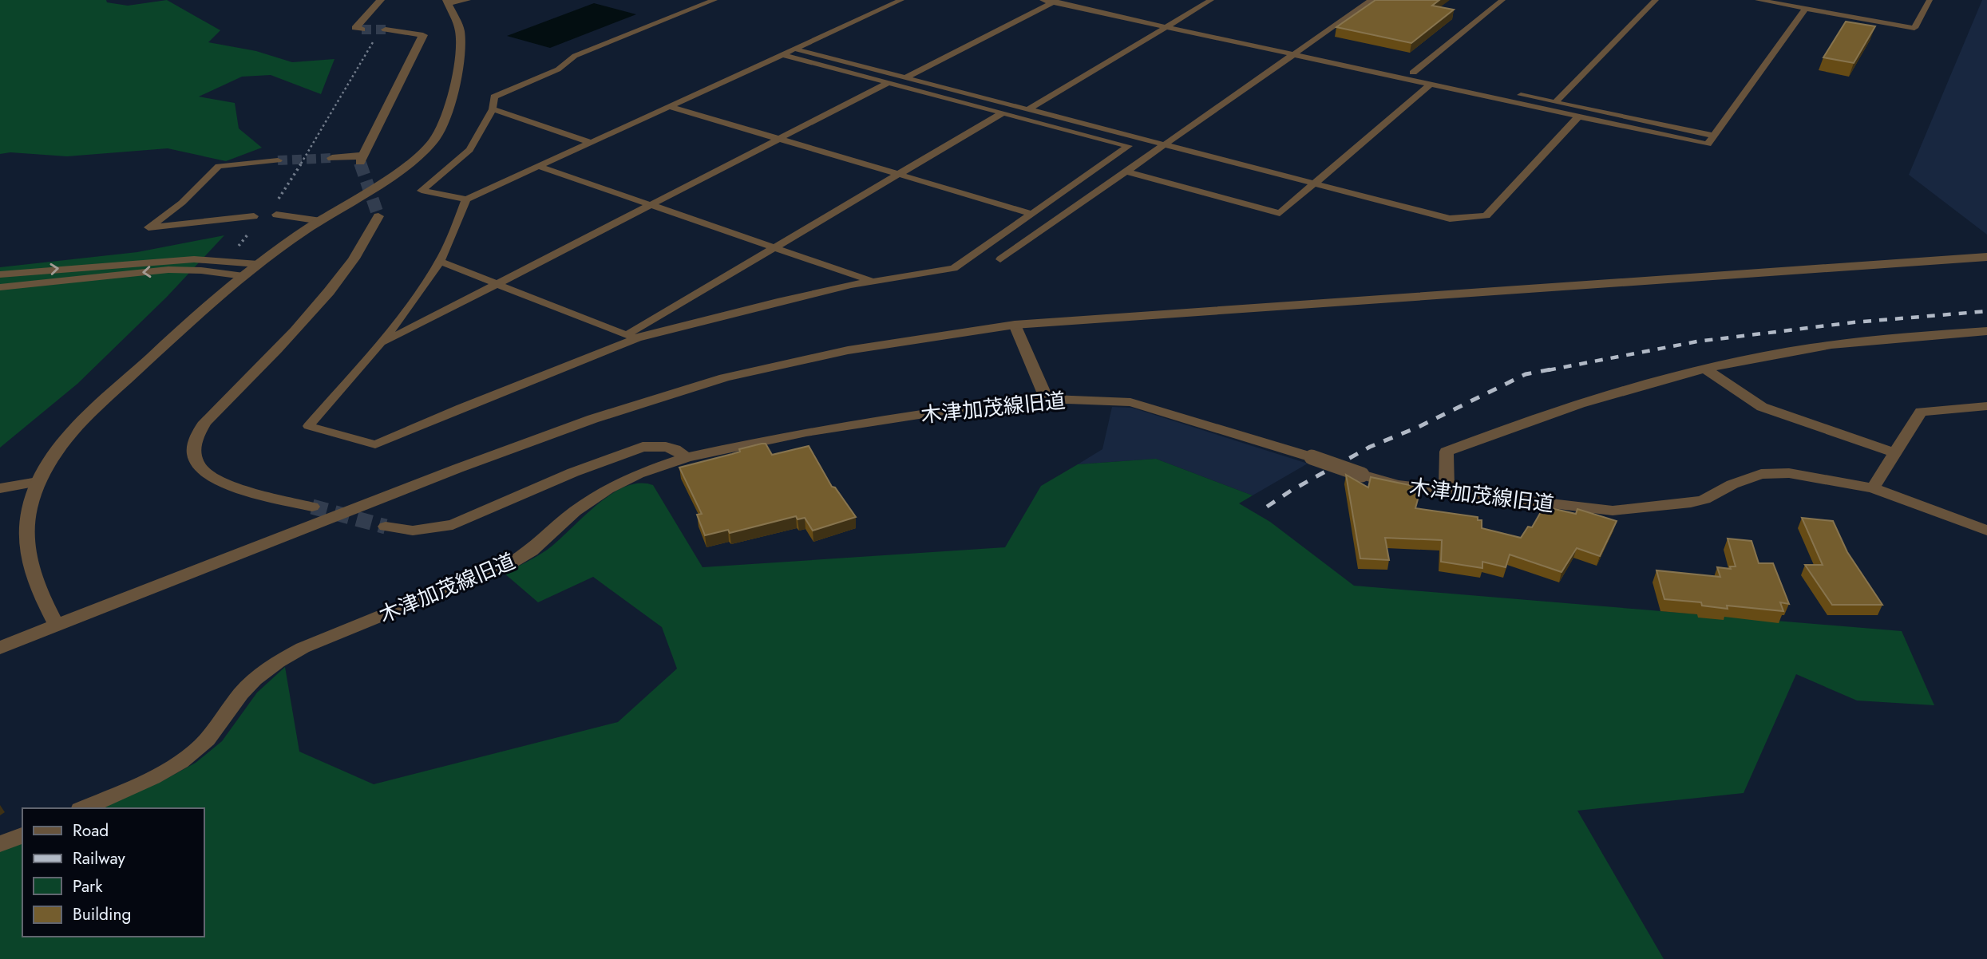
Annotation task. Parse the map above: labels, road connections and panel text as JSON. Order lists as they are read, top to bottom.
{
  "streets": {
    "street": ["木津加茂線旧道"]
  },
  "legend": [
    "Road",
    "Railway",
    "Park",
    "Building"
  ]
}
